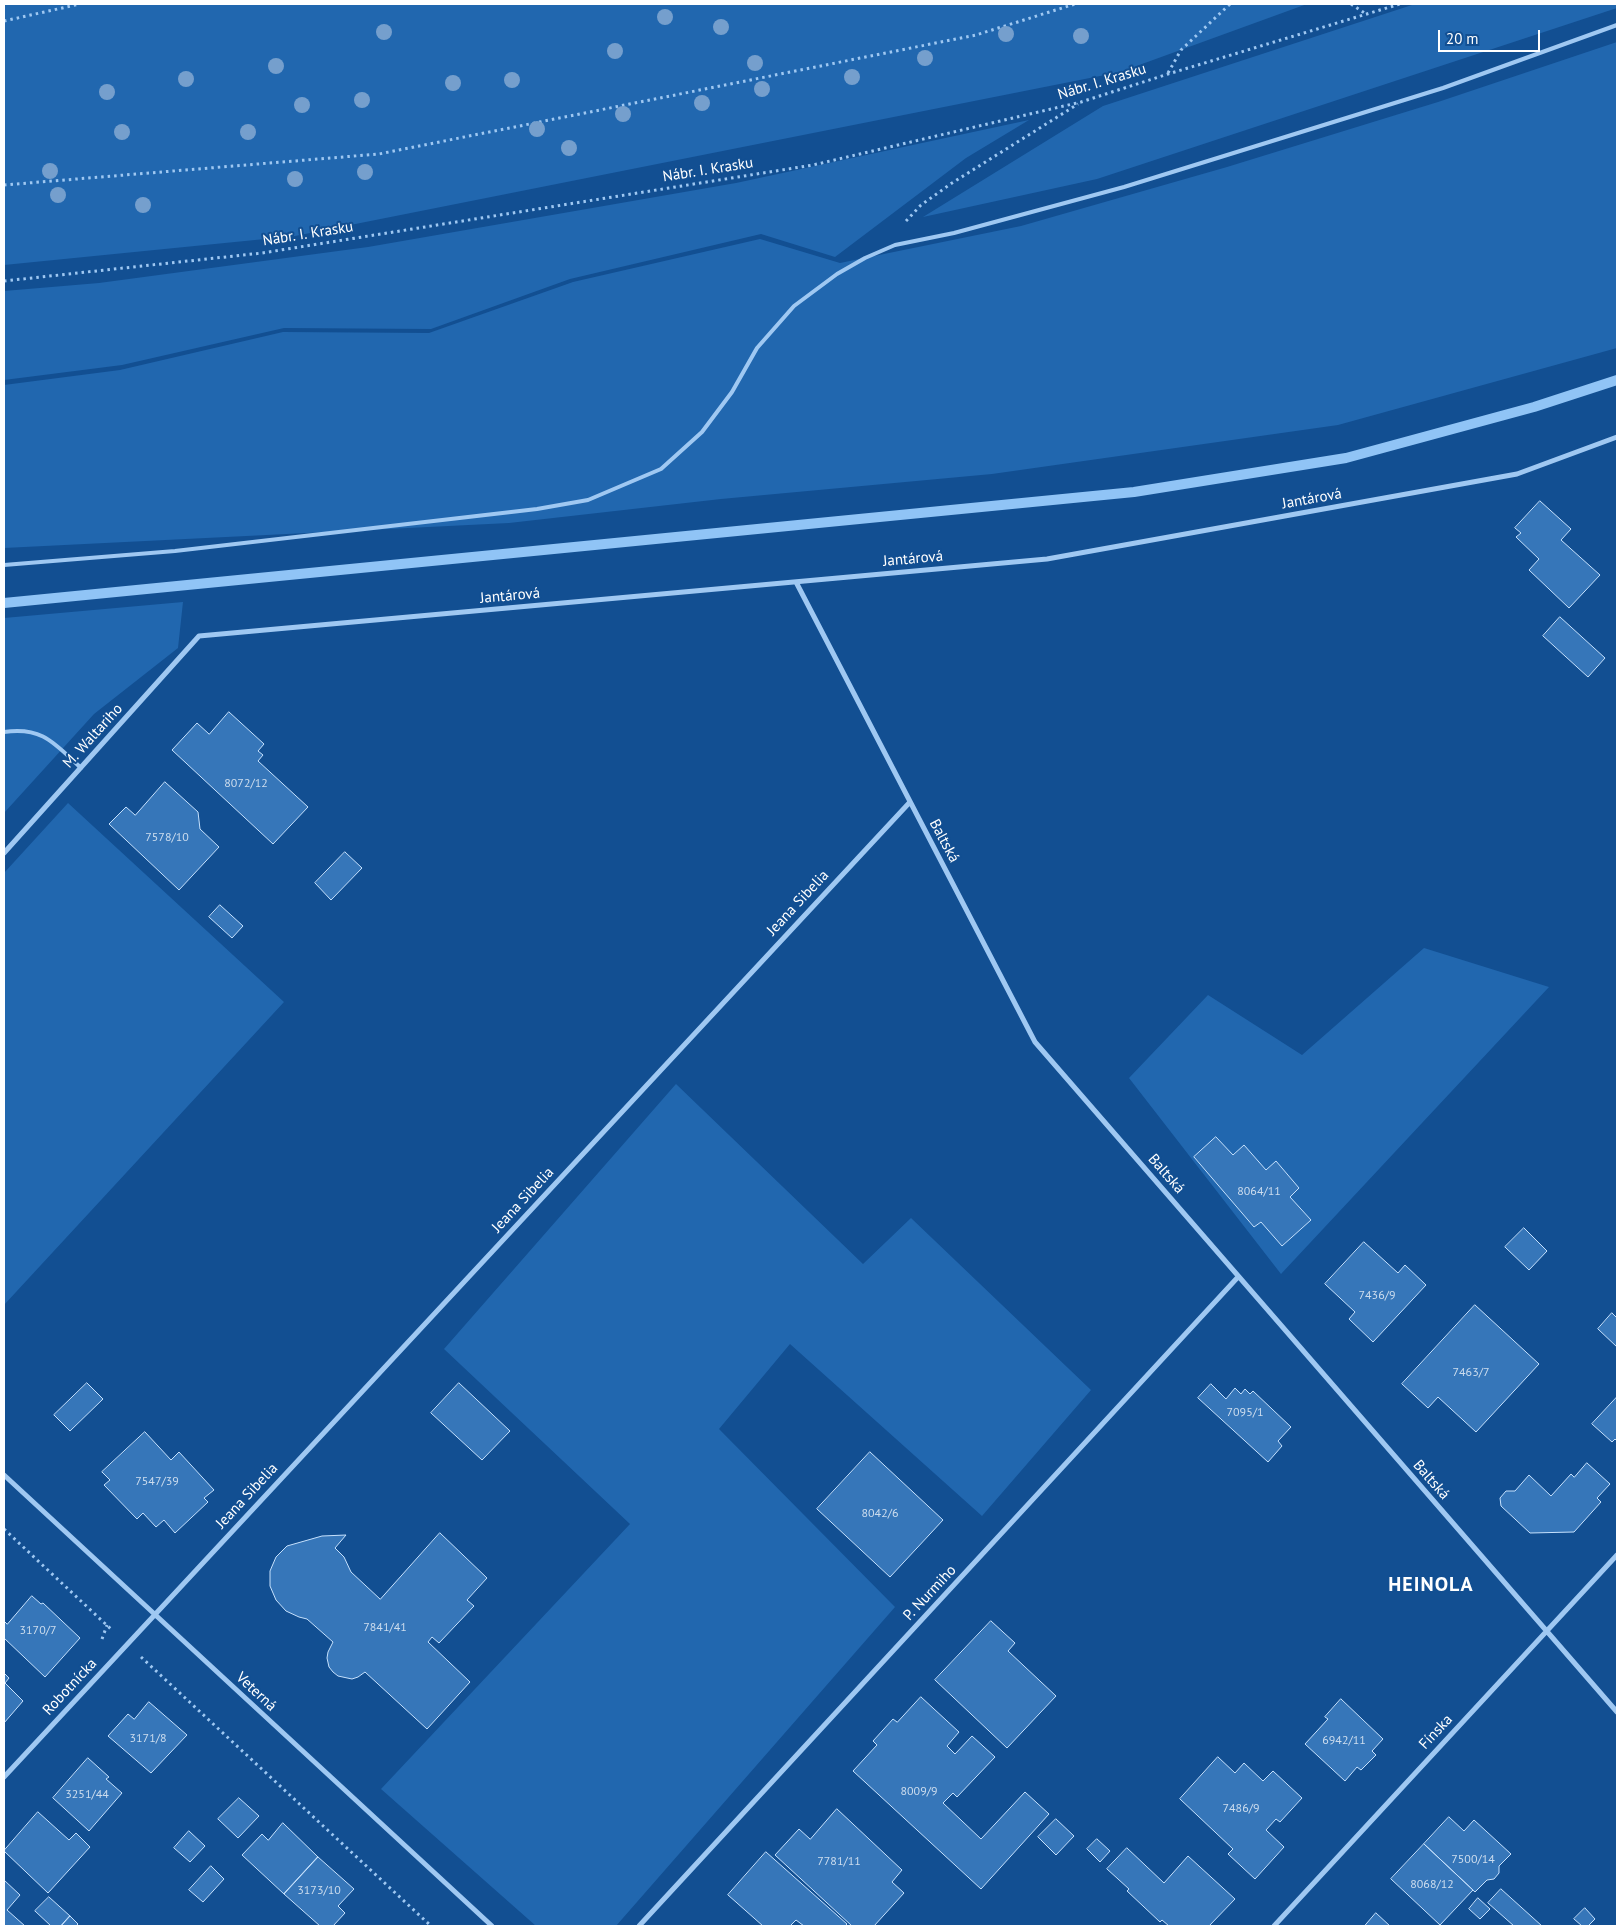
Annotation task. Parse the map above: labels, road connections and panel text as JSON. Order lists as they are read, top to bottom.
{
  "streets": {
    "street": [
      "Jantárová",
      "M. Waltariho",
      "Baltská",
      "Jeana Sibelia",
      "P. Nurmiho",
      "Robotnícka",
      "Veterná",
      "Fínska"
    ],
    "path": ["Nábr. I. Krasku"]
  },
  "crossings": [
    ["Jantárová", "M. Waltariho"],
    ["Jantárová", "Baltská"],
    ["Baltská", "Jeana Sibelia"],
    ["Baltská", "P. Nurmiho"],
    ["Baltská", "Fínska"],
    ["Jeana Sibelia", "Robotnícka"],
    ["Jeana Sibelia", "Veterná"],
    ["Robotnícka", "Veterná"]
  ],
  "districts": ["HEINOLA"],
  "house_numbers": [
    "8072/12",
    "7578/10",
    "8064/11",
    "7436/9",
    "7463/7",
    "7095/1",
    "7547/39",
    "8042/6",
    "7841/41",
    "3170/7",
    "3171/8",
    "6942/11",
    "8009/9",
    "3251/44",
    "7486/9",
    "7500/14",
    "7781/11",
    "8068/12",
    "3173/10"
  ],
  "scale_bar": "20 m"
}
